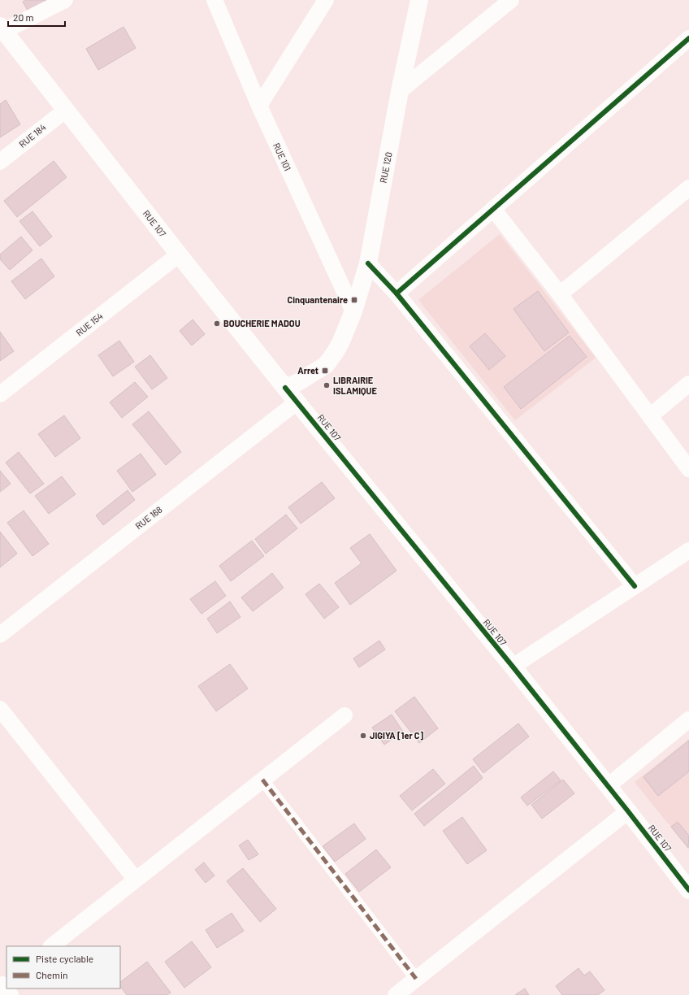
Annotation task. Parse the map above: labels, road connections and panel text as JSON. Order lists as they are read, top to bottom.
{
  "streets": {
    "main road": ["RUE 120", "RUE 107"],
    "street": [
      "RUE 184",
      "RUE 101",
      "RUE 154",
      "RUE 168"
    ]
  },
  "crossings": [
    ["RUE 184", "RUE 107"],
    ["RUE 101", "RUE 120"],
    ["RUE 120", "RUE 107"],
    ["RUE 107", "RUE 154"],
    ["RUE 107", "RUE 168"]
  ],
  "places": {
    "transit": ["Cinquantenaire", "Arret"],
    "other": ["BOUCHERIE MADOU", "LIBRAIRIE ISLAMIQUE", "JIGIYA [1er C]"]
  },
  "legend": ["Piste cyclable", "Chemin"],
  "scale_bar": "20 m"
}
